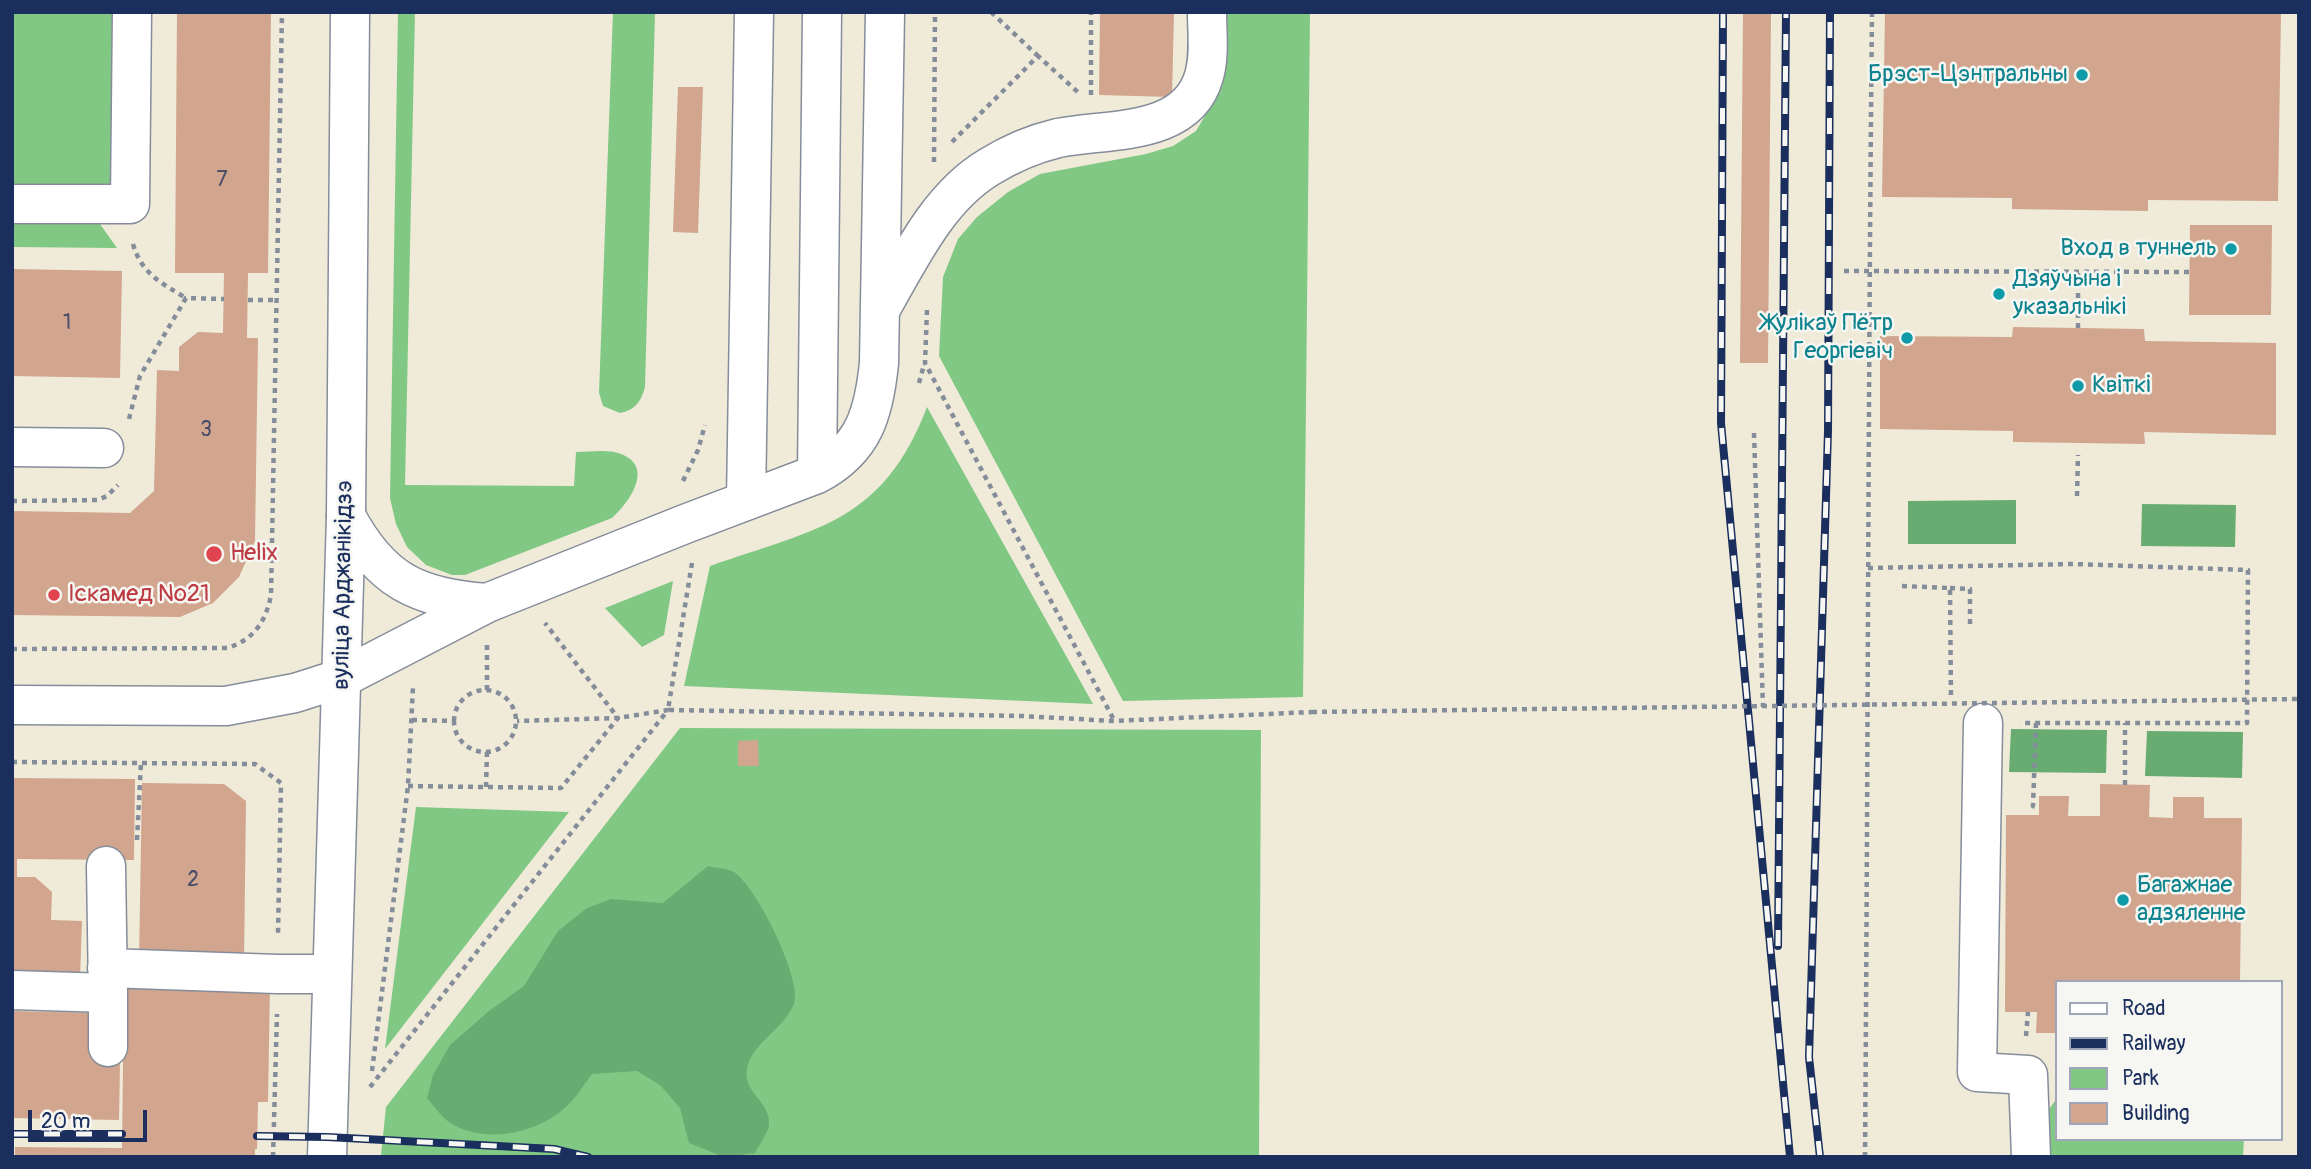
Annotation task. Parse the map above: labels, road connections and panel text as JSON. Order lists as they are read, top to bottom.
{
  "streets": {
    "main road": ["вуліца Арджанікідзэ"]
  },
  "places": [
    "Брэст-Цэнтральны",
    "Вход в туннель",
    "Дзяўчына і указальнікі",
    "Жулікаў Пётр Георгіевіч",
    "Квіткі",
    "Helix",
    "Іскамед №21",
    "Багажнае адзяленне"
  ],
  "house_numbers": [
    "7",
    "1",
    "3",
    "2"
  ],
  "legend": [
    "Road",
    "Railway",
    "Park",
    "Building"
  ],
  "scale_bar": "20 m"
}
